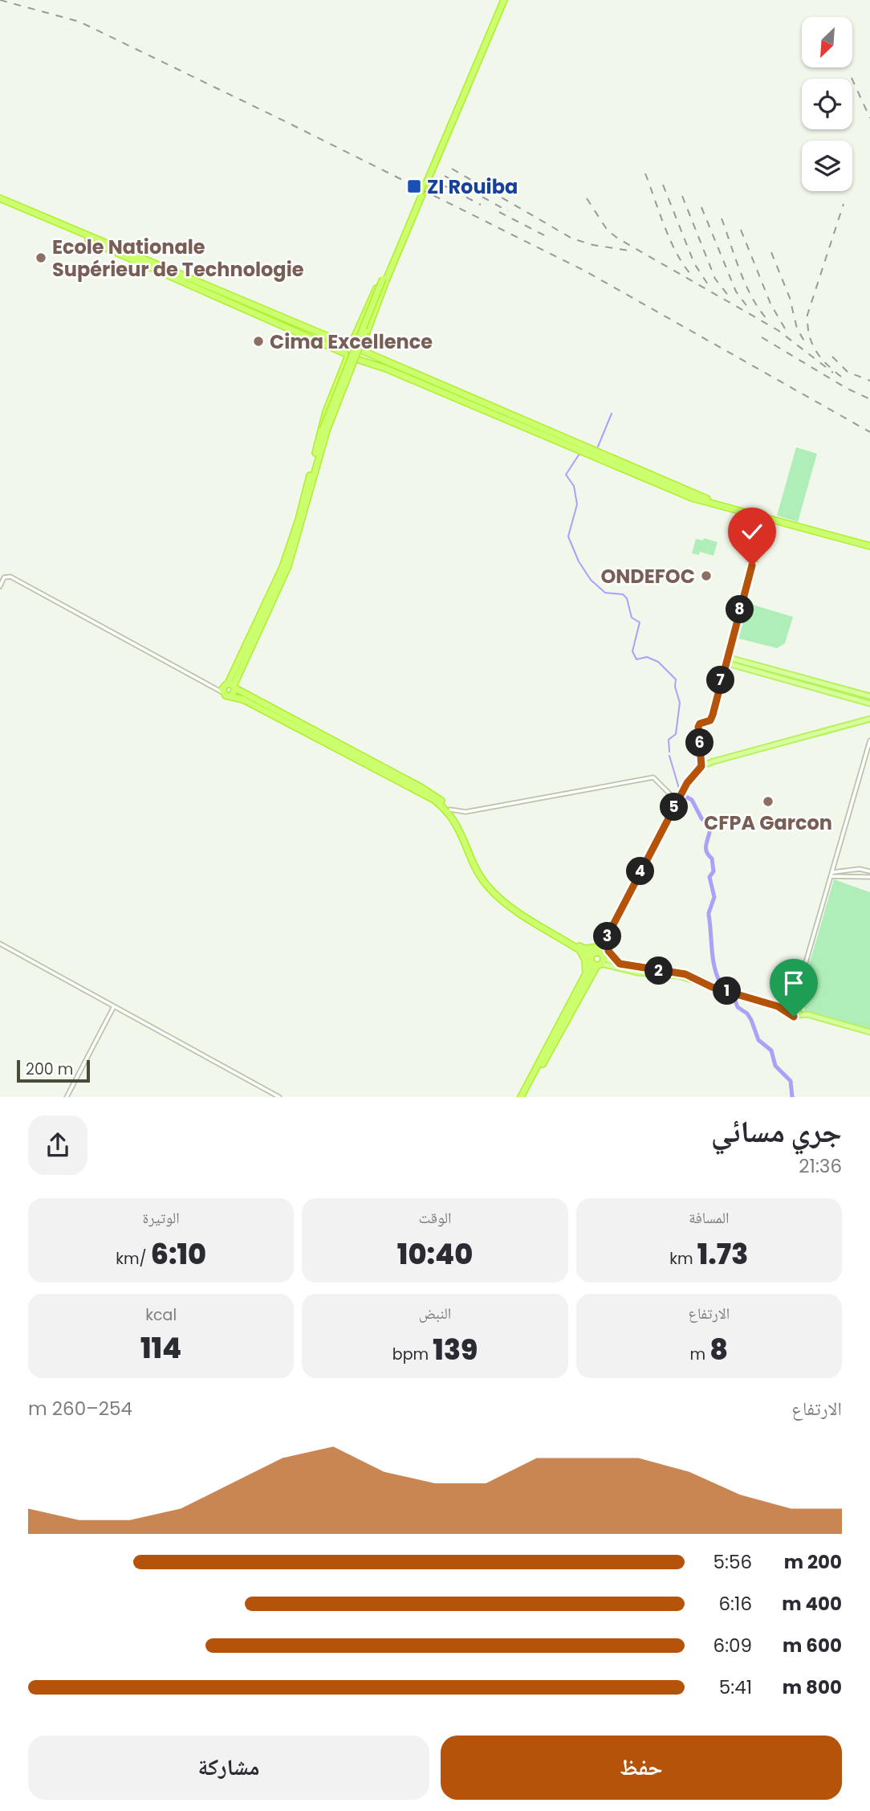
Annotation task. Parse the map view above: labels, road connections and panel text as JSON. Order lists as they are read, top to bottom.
{
  "places": {
    "transit": ["ZI Rouiba"],
    "other": [
      "Ecole Nationale Supérieur de Technologie",
      "Cima Excellence",
      "ONDEFOC",
      "CFPA Garcon"
    ]
  },
  "scale_bar": "200 m",
  "north": "bottom left",
  "page": {
    "pins": [
      "8",
      "7",
      "6",
      "5",
      "4",
      "3",
      "2",
      "1"
    ],
    "scale": "200 m",
    "heading": ["جري مسائي", "21:36"],
    "stats": [
      ["المسافة", "1.73 km"],
      ["الوقت", "10:40"],
      ["الوتيرة", "6:10 /km"],
      ["الارتفاع", "8 m"],
      ["النبض", "139 bpm"],
      ["kcal", "114"]
    ],
    "chart": ["الارتفاع", "254–260 m"],
    "list": [
      {
        "name": "200 m",
        "note": "5:56"
      },
      {
        "name": "400 m",
        "note": "6:16"
      },
      {
        "name": "600 m",
        "note": "6:09"
      },
      {
        "name": "800 m",
        "note": "5:41"
      }
    ],
    "buttons": ["حفظ", "مشاركة"]
  }
}
